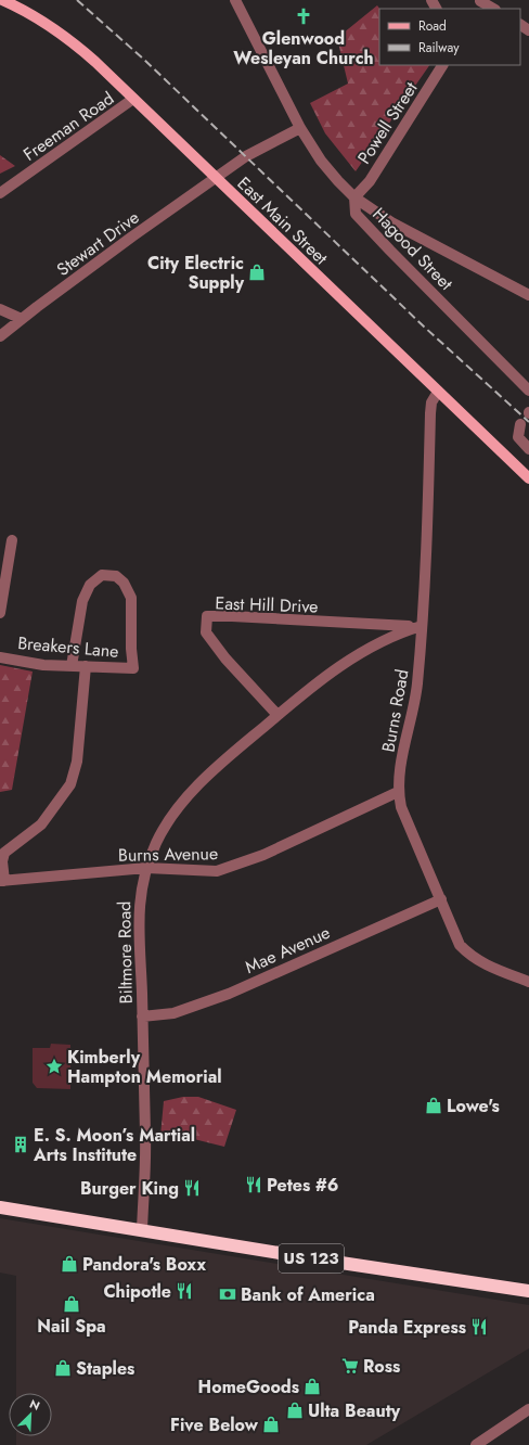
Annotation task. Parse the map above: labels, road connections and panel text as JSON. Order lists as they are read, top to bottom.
{
  "streets": {
    "highway": ["US 123"],
    "main road": ["East Main Street"],
    "street": [
      "Powell Street",
      "Freeman Road",
      "Stewart Drive",
      "Hagood Street",
      "East Hill Drive",
      "Breakers Lane",
      "Burns Road",
      "Burns Avenue",
      "Mae Avenue",
      "Biltmore Road"
    ]
  },
  "crossings": [
    ["Powell Street", "Hagood Street"],
    ["Freeman Road", "East Main Street"],
    ["East Main Street", "Stewart Drive"],
    ["East Main Street", "Burns Road"],
    ["Stewart Drive", "Hagood Street"],
    ["East Hill Drive", "Burns Road"],
    ["East Hill Drive", "Biltmore Road"],
    ["Burns Road", "Burns Avenue"],
    ["Burns Road", "Mae Avenue"],
    ["Burns Road", "Biltmore Road"],
    ["Burns Avenue", "Biltmore Road"],
    ["Mae Avenue", "Biltmore Road"],
    ["Biltmore Road", "US 123"]
  ],
  "places": {
    "church": ["Glenwood Wesleyan Church"],
    "shop": [
      "City Electric Supply",
      "Lowe's",
      "Pandora's Boxx",
      "Nail Spa",
      "Staples",
      "HomeGoods",
      "Ulta Beauty",
      "Five Below"
    ],
    "place": ["Kimberly Hampton Memorial"],
    "building": ["E. S. Moon’s Martial Arts Institute"],
    "restaurant": [
      "Petes #6",
      "Burger King",
      "Chipotle",
      "Panda Express"
    ],
    "bank": ["Bank of America"],
    "supermarket": ["Ross"]
  },
  "legend": ["Road", "Railway"],
  "north": "top right"
}
